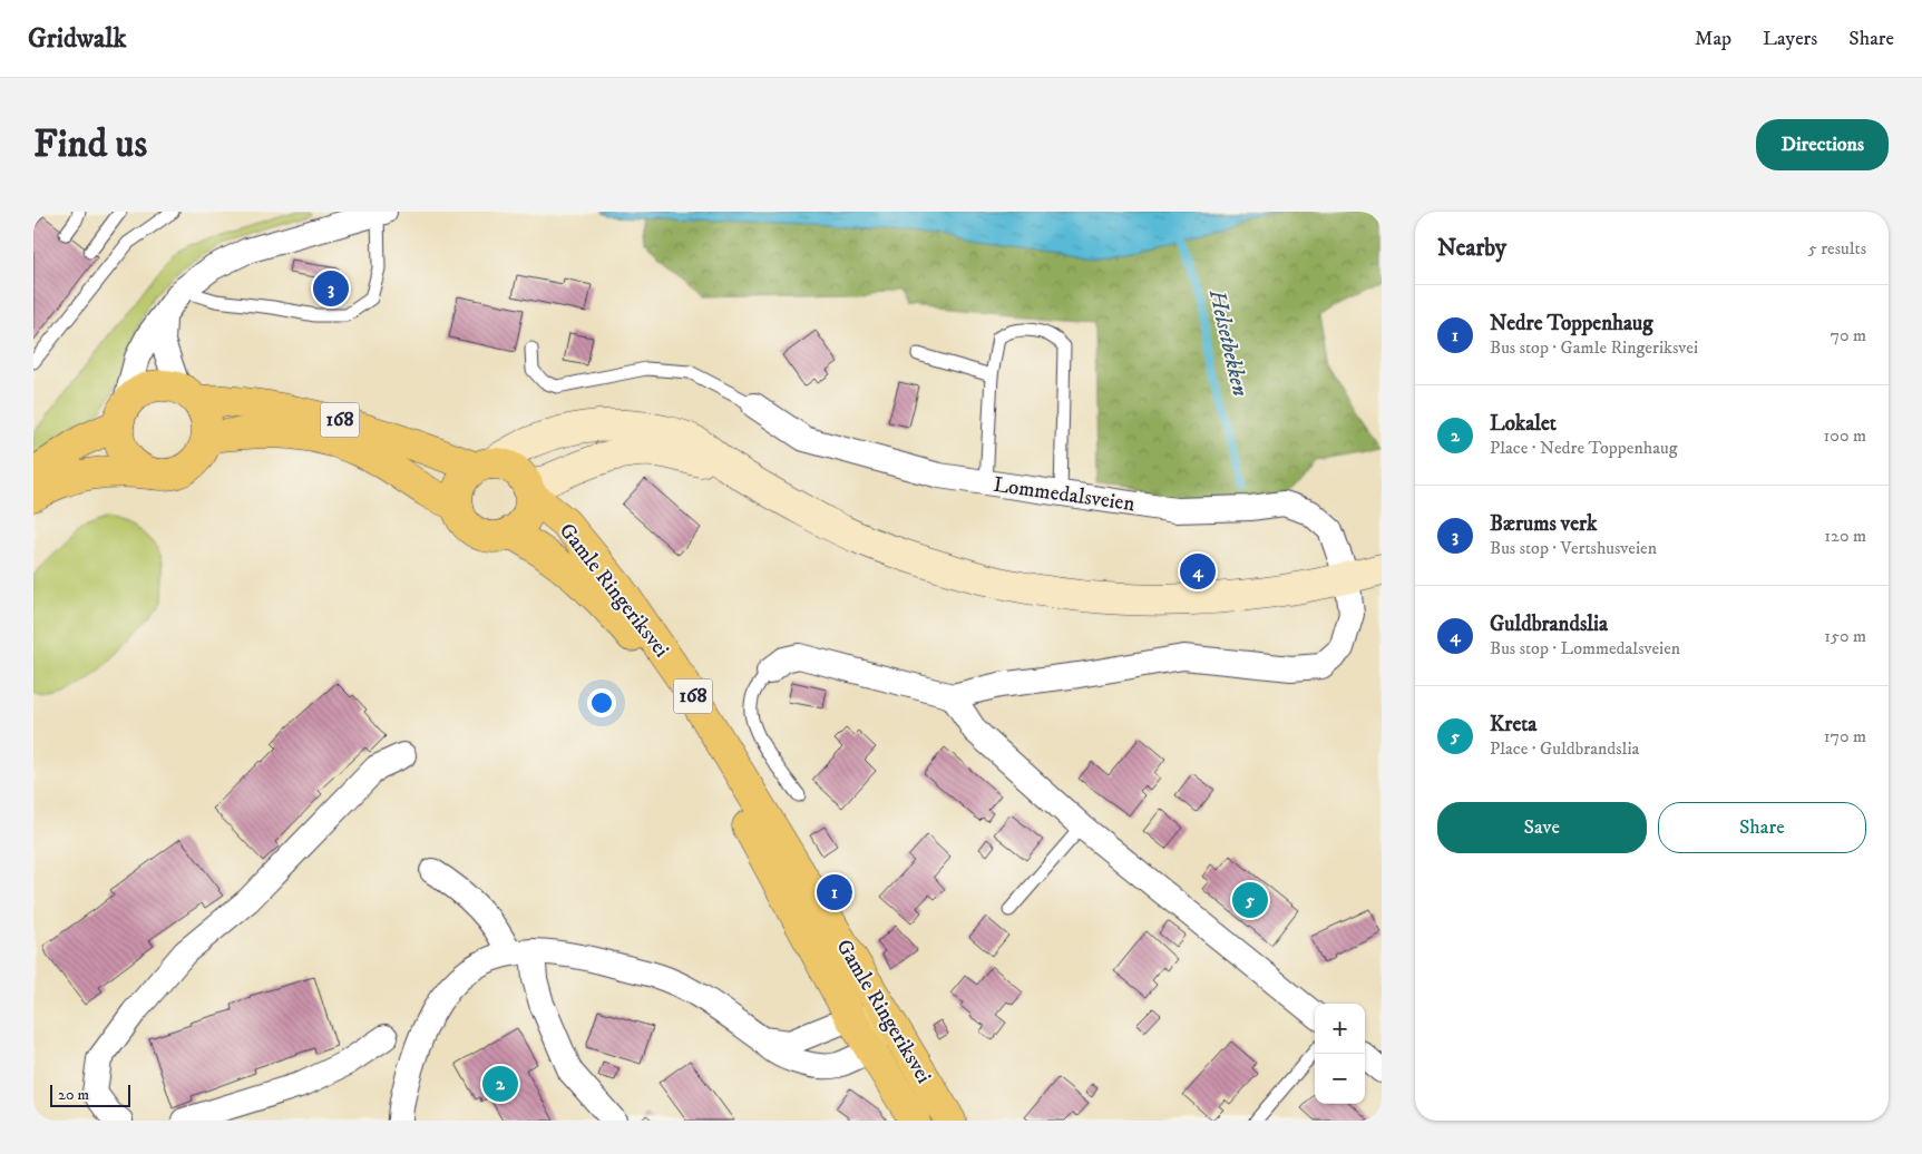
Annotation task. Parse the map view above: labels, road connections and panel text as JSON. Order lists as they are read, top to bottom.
{
  "streets": {
    "main road": ["168", "Gamle Ringeriksvei"],
    "street": ["Lommedalsveien"]
  },
  "crossings": [
    ["168", "Gamle Ringeriksvei"]
  ],
  "water": ["Helsetbekken"],
  "scale_bar": "20 m",
  "page": {
    "header": "Gridwalk",
    "nav": ["Map", "Layers", "Share"],
    "buttons": [
      "Directions",
      ["Save", "Share"]
    ],
    "title": "Find us",
    "heading": ["Nearby", "5 results"],
    "pins": [
      "3",
      "4",
      "1",
      "5",
      "2"
    ],
    "list": [
      {
        "mark": "1",
        "name": "Nedre Toppenhaug",
        "note": "Bus stop · Gamle Ringeriksvei",
        "value": "70 m"
      },
      {
        "mark": "2",
        "name": "Lokalet",
        "note": "Place · Nedre Toppenhaug",
        "value": "100 m"
      },
      {
        "mark": "3",
        "name": "Bærums verk",
        "note": "Bus stop · Vertshusveien",
        "value": "120 m"
      },
      {
        "mark": "4",
        "name": "Guldbrandslia",
        "note": "Bus stop · Lommedalsveien",
        "value": "150 m"
      },
      {
        "mark": "5",
        "name": "Kreta",
        "note": "Place · Guldbrandslia",
        "value": "170 m"
      }
    ],
    "map_buttons": ["+", "−"],
    "scale": "20 m"
  }
}
